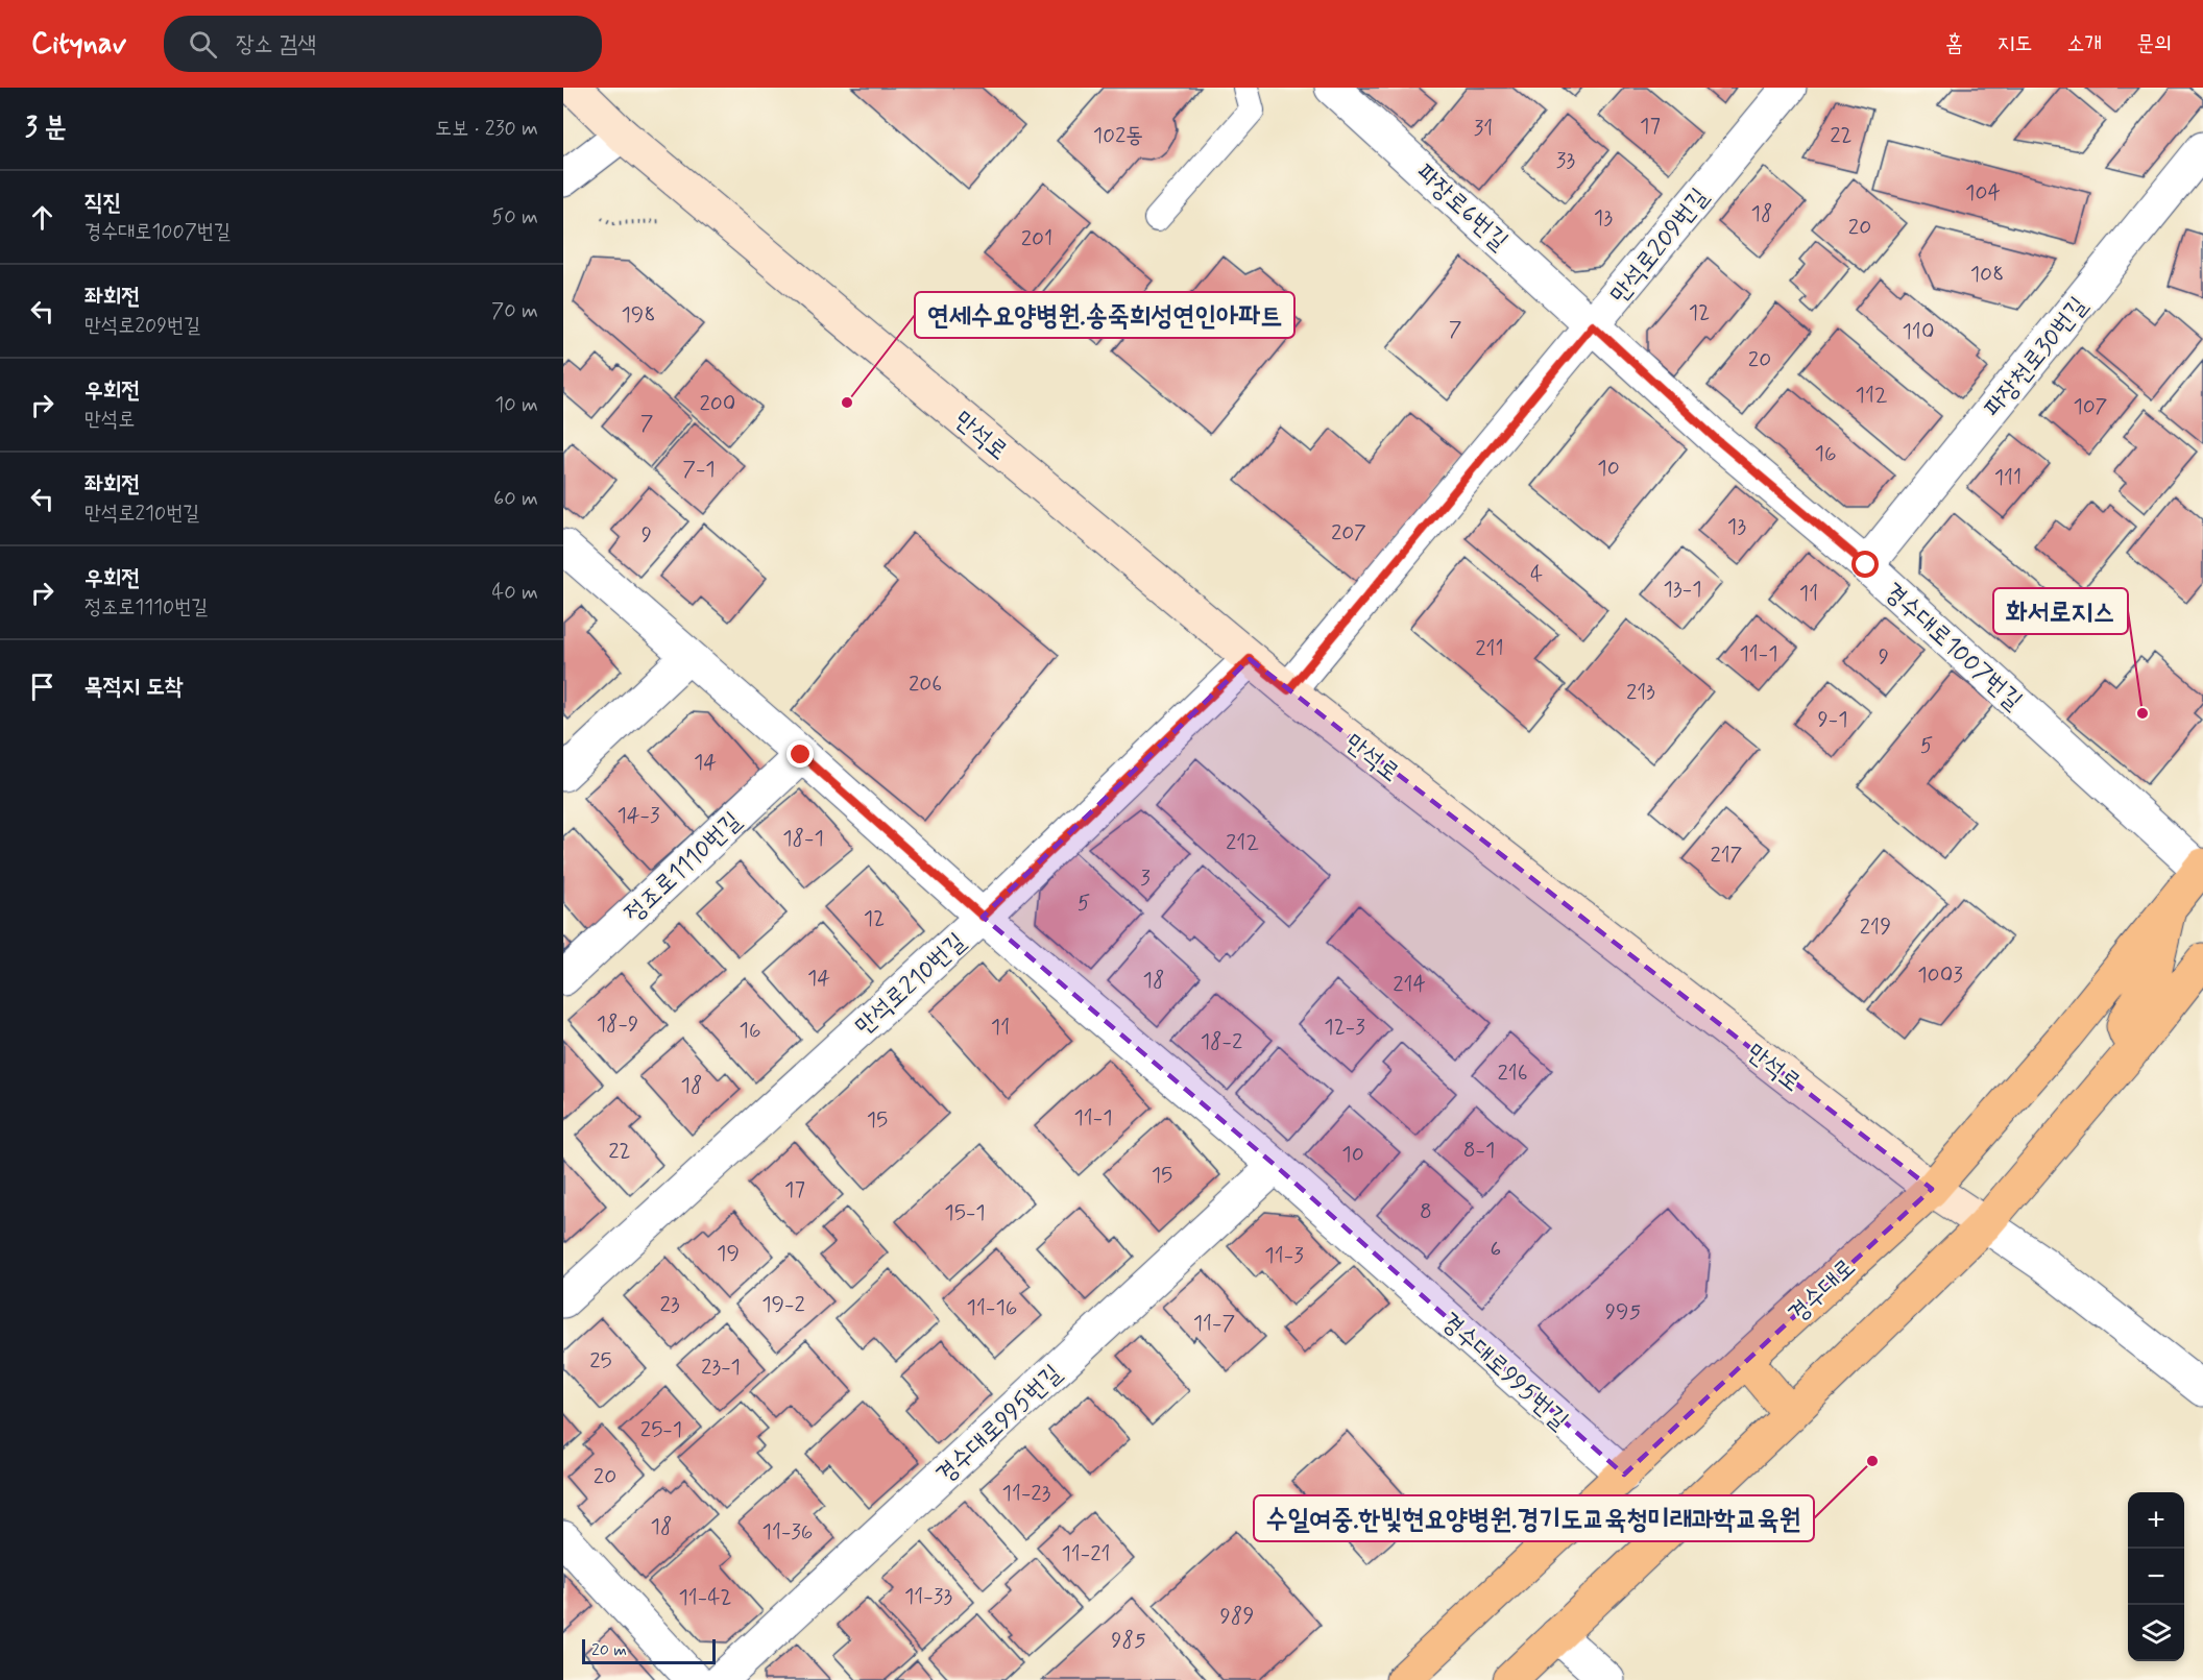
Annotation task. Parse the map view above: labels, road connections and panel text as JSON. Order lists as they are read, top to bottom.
{
  "streets": {
    "main road": ["만석로", "경수대로"],
    "street": [
      "파장로6번길",
      "만석로209번길",
      "파장천로30번길",
      "경수대로1007번길",
      "정조로1110번길",
      "만석로210번길",
      "경수대로995번길"
    ]
  },
  "crossings": [
    ["파장로6번길", "만석로209번길"],
    ["파장로6번길", "경수대로1007번길"],
    ["만석로209번길", "만석로"],
    ["만석로209번길", "경수대로1007번길"],
    ["파장천로30번길", "경수대로1007번길"],
    ["만석로", "만석로210번길"],
    ["만석로", "경수대로"],
    ["경수대로1007번길", "경수대로"],
    ["만석로210번길", "경수대로995번길"],
    ["경수대로", "경수대로995번길"]
  ],
  "places": ["연세수요양병원.송죽희성연인아파트", "화서로지스", "수일여중.한빛현요양병원.경기도교육청미래과학교육원"],
  "house_numbers": [
    "17",
    "31",
    "102동",
    "22",
    "33",
    "104",
    "18",
    "13",
    "20",
    "201",
    "108",
    "12",
    "198",
    "7",
    "110",
    "20",
    "112",
    "200",
    "107",
    "7",
    "16",
    "10",
    "7-1",
    "111",
    "13",
    "207",
    "9",
    "4",
    "13-1",
    "11",
    "211",
    "11-1",
    "9",
    "206",
    "213",
    "9-1",
    "5",
    "14",
    "14-3",
    "18-1",
    "212",
    "217",
    "3",
    "5",
    "12",
    "219",
    "1003",
    "14",
    "18",
    "214",
    "18-9",
    "11",
    "12-3",
    "16",
    "18-2",
    "216",
    "18",
    "11-1",
    "15",
    "8-1",
    "22",
    "10",
    "15",
    "17",
    "8",
    "15-1",
    "6",
    "19",
    "11-3",
    "23",
    "19-2",
    "11-16",
    "995",
    "11-7",
    "25",
    "23-1",
    "25-1",
    "20",
    "11-23",
    "18",
    "11-36",
    "11-21",
    "11-33",
    "11-42",
    "989",
    "985"
  ],
  "scale_bar": "20 m",
  "page": {
    "header": "Citynav",
    "search": "장소 검색",
    "nav": [
      "홈",
      "지도",
      "소개",
      "문의"
    ],
    "heading": ["3 분", "도보 · 230 m"],
    "list": [
      ["직진", "경수대로1007번길", "50 m"],
      ["좌회전", "만석로209번길", "70 m"],
      ["우회전", "만석로", "10 m"],
      ["좌회전", "만석로210번길", "60 m"],
      ["우회전", "정조로1110번길", "40 m"],
      "목적지 도착"
    ],
    "map_buttons": ["+", "−"],
    "scale": "20 m"
  }
}
